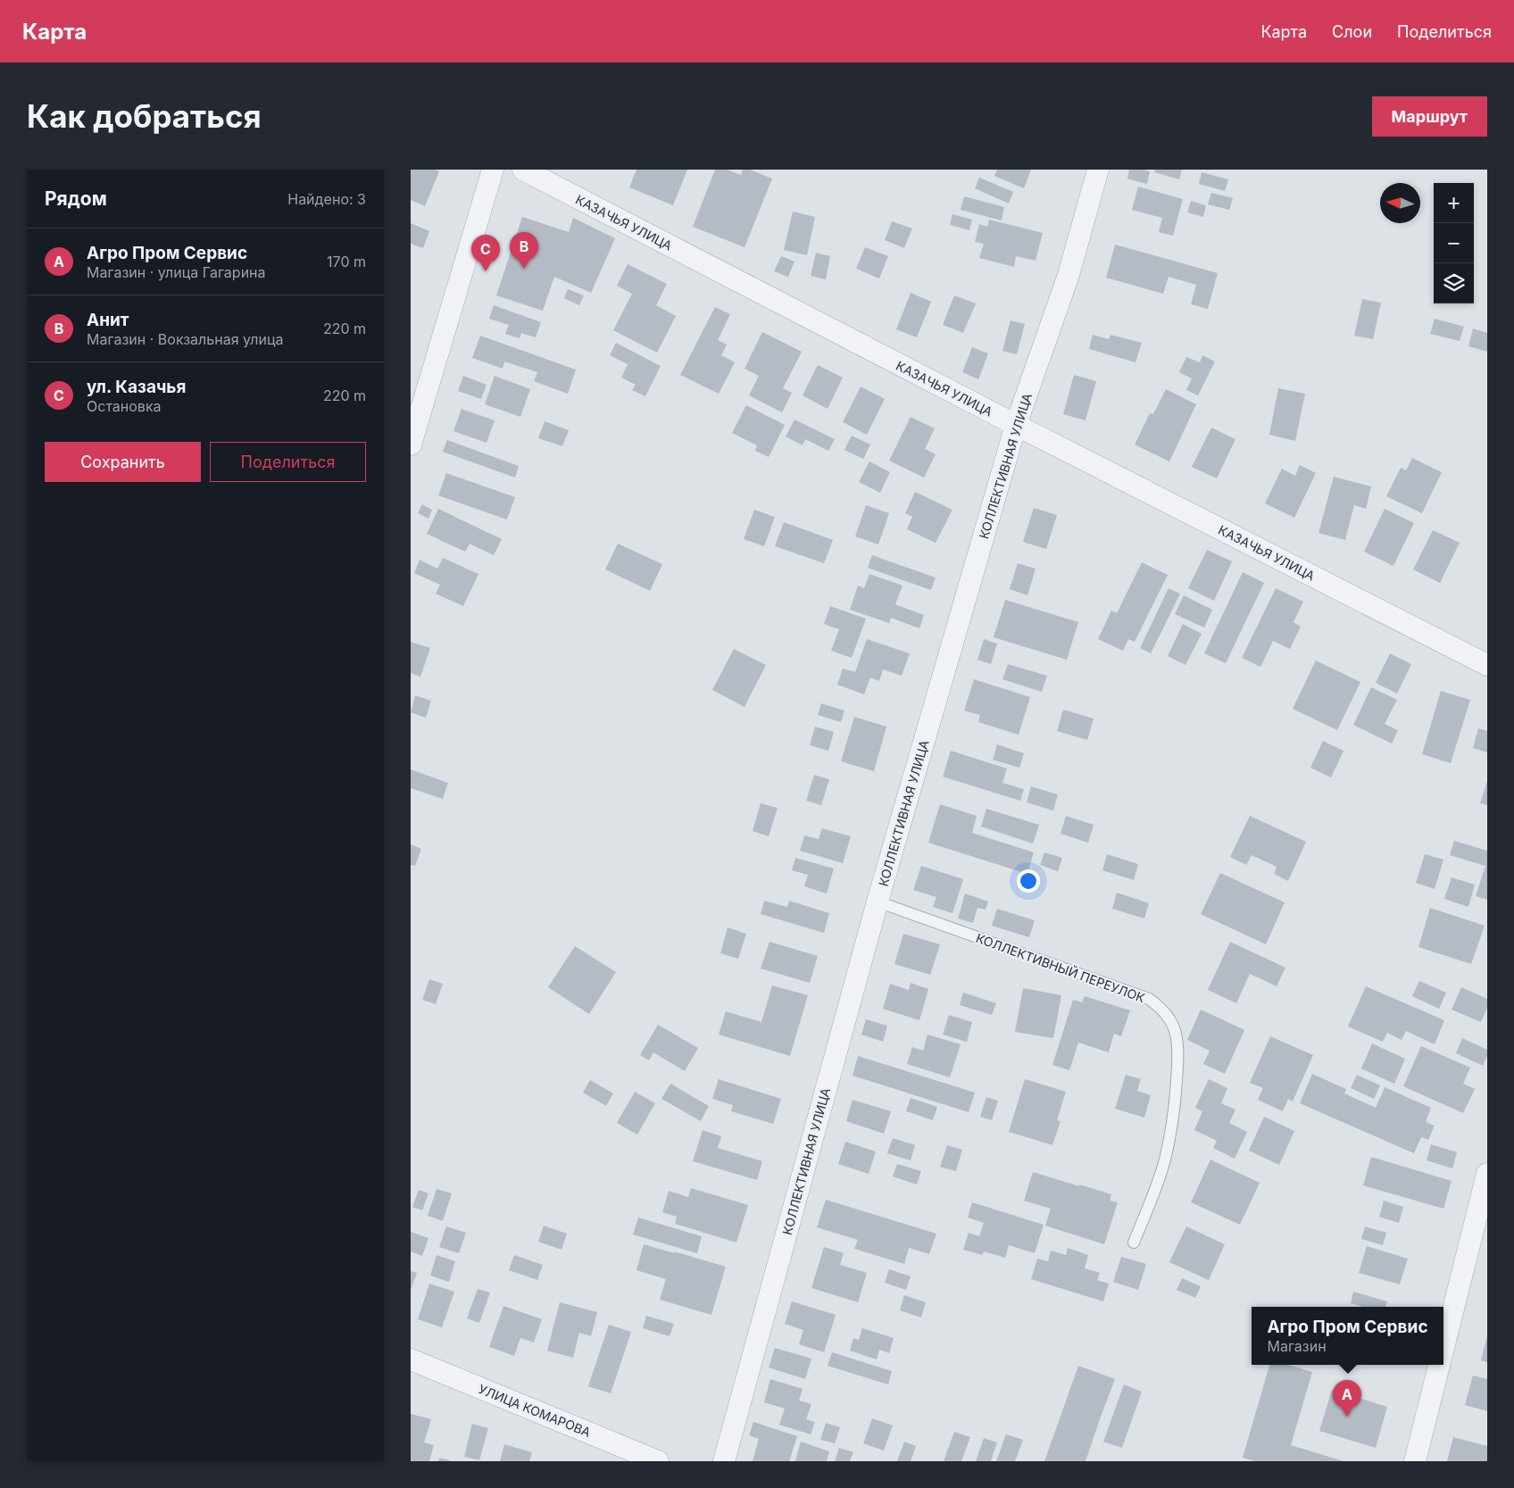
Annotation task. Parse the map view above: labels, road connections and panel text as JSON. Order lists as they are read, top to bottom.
{
  "streets": {
    "street": ["КАЗАЧЬЯ УЛИЦА", "КОЛЛЕКТИВНАЯ УЛИЦА", "УЛИЦА КОМАРОВА"],
    "lane": ["КОЛЛЕКТИВНЫЙ ПЕРЕУЛОК"]
  },
  "crossings": [
    ["КАЗАЧЬЯ УЛИЦА", "КОЛЛЕКТИВНАЯ УЛИЦА"],
    ["КОЛЛЕКТИВНАЯ УЛИЦА", "КОЛЛЕКТИВНЫЙ ПЕРЕУЛОК"]
  ],
  "north": "left",
  "page": {
    "header": "Карта",
    "nav": ["Карта", "Слои", "Поделиться"],
    "buttons": [
      "Маршрут",
      ["Сохранить", "Поделиться"]
    ],
    "title": "Как добраться",
    "heading": ["Рядом", "Найдено: 3"],
    "map_buttons": ["+", "−"],
    "list": [
      {
        "mark": "A",
        "name": "Агро Пром Сервис",
        "note": "Магазин · улица Гагарина",
        "value": "170 m"
      },
      {
        "mark": "B",
        "name": "Анит",
        "note": "Магазин · Вокзальная улица",
        "value": "220 m"
      },
      {
        "mark": "C",
        "name": "ул. Казачья",
        "note": "Остановка",
        "value": "220 m"
      }
    ],
    "pins": ["B", "C", "A"],
    "popup": ["Агро Пром Сервис", "Магазин"]
  }
}
